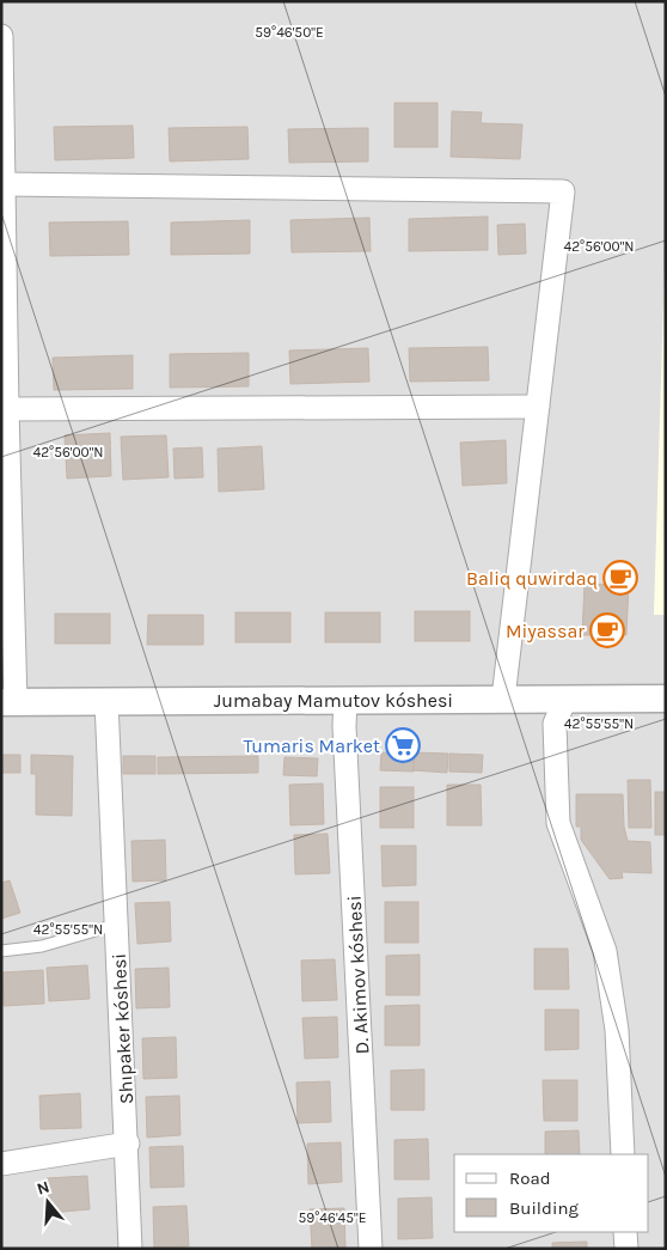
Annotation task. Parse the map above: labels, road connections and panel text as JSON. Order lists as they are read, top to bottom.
{
  "streets": {
    "street": ["Jumabay Mamutov kóshesi", "D. Akimov kóshesi", "Shıpaker kóshesi"]
  },
  "crossings": [
    ["Jumabay Mamutov kóshesi", "D. Akimov kóshesi"],
    ["Jumabay Mamutov kóshesi", "Shıpaker kóshesi"]
  ],
  "places": {
    "cafe": ["Baliq quwirdaq", "Miyassar"],
    "supermarket": ["Tumaris Market"]
  },
  "legend": ["Road", "Building"],
  "north": "top",
  "coordinates": [
    "59°46'50\"E",
    "42°56'00\"N",
    "42°55'55\"N",
    "59°46'45\"E"
  ]
}
